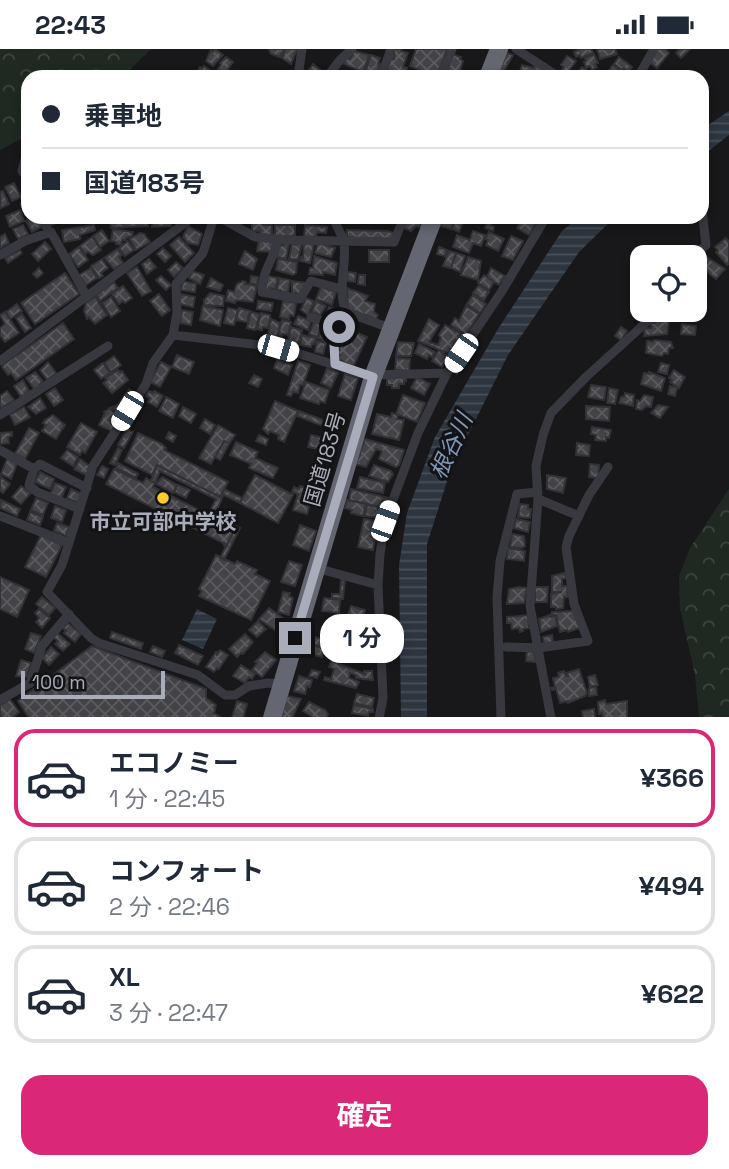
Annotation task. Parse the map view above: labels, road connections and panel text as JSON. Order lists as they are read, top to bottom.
{
  "streets": {
    "highway": ["国道183号"]
  },
  "water": ["根谷川"],
  "places": ["市立可部中学校"],
  "scale_bar": "100 m",
  "page": {
    "status": "22:43",
    "banner": ["乗車地", "国道183号"],
    "bubble": "1 分",
    "scale": "100 m",
    "list": [
      {
        "name": "エコノミー",
        "note": "1 分 · 22:45",
        "value": "¥366"
      },
      {
        "name": "コンフォート",
        "note": "2 分 · 22:46",
        "value": "¥494"
      },
      {
        "name": "XL",
        "note": "3 分 · 22:47",
        "value": "¥622"
      }
    ],
    "buttons": "確定"
  }
}
